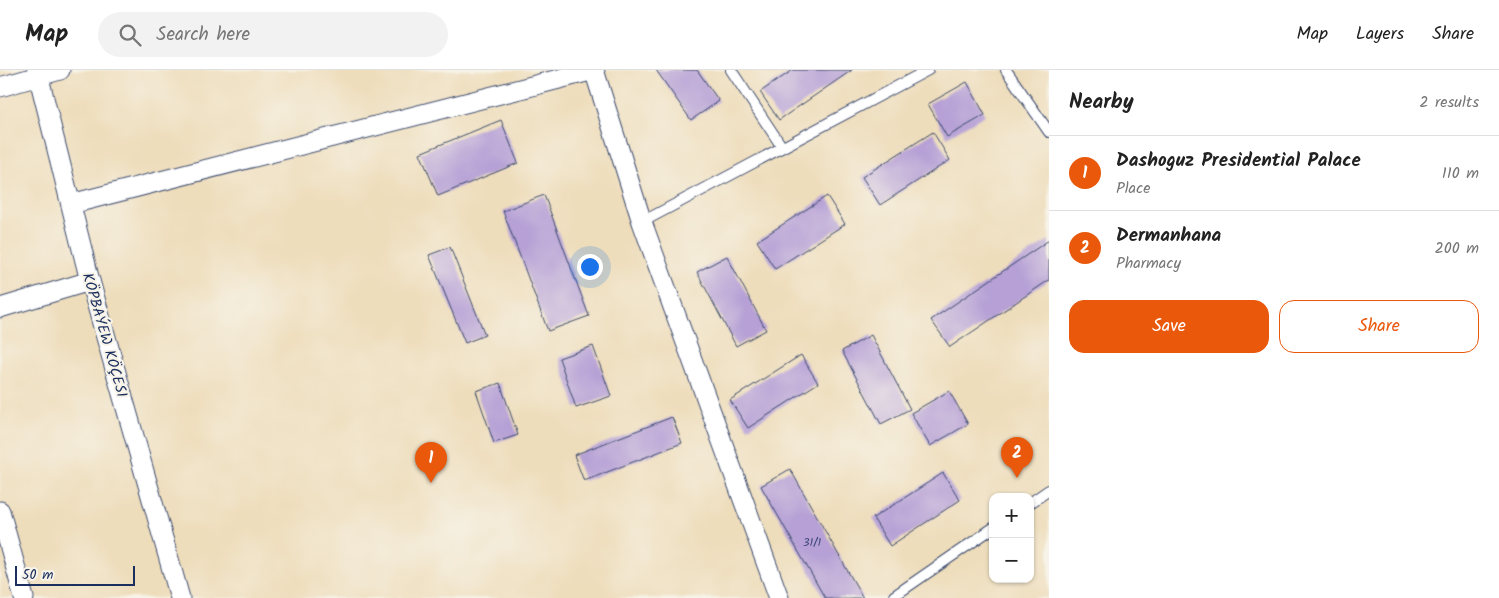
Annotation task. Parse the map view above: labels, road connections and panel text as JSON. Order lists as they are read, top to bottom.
{
  "streets": {
    "street": ["KÖPBAÝEW KÖÇESI"]
  },
  "house_numbers": ["31/1"],
  "scale_bar": "50 m",
  "page": {
    "header": "Map",
    "search": "Search here",
    "nav": ["Map", "Layers", "Share"],
    "heading": ["Nearby", "2 results"],
    "list": [
      {
        "mark": "1",
        "name": "Dashoguz Presidential Palace",
        "note": "Place",
        "value": "110 m"
      },
      {
        "mark": "2",
        "name": "Dermanhana",
        "note": "Pharmacy",
        "value": "200 m"
      }
    ],
    "buttons": ["Save", "Share"],
    "pins": ["2", "1"],
    "map_buttons": ["+", "−"],
    "scale": "50 m"
  }
}
